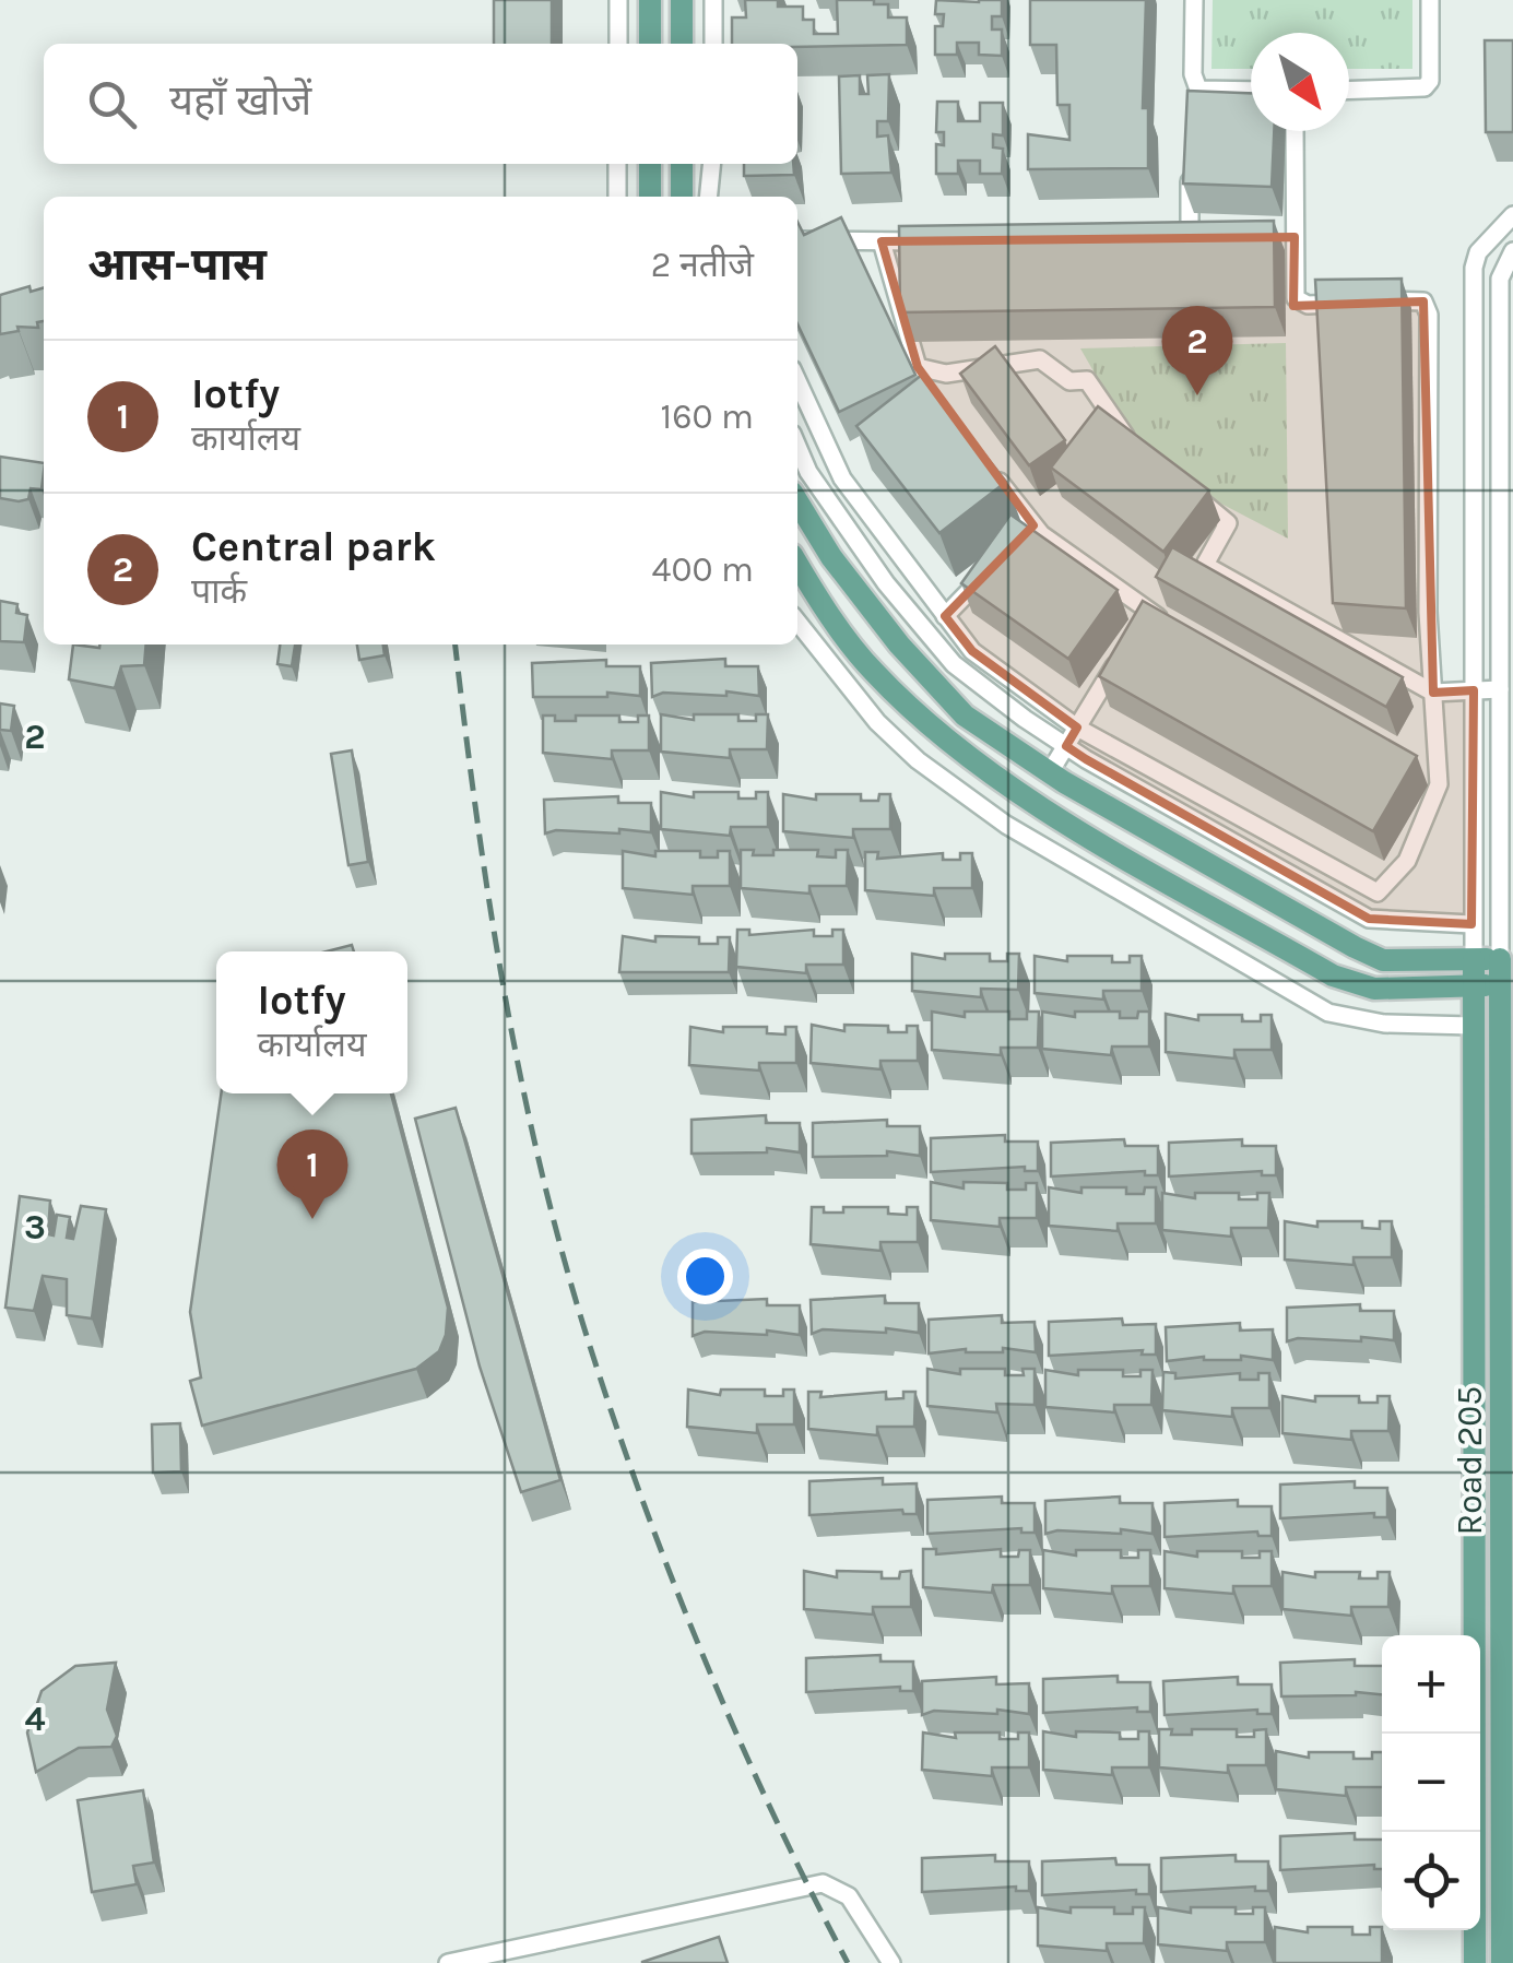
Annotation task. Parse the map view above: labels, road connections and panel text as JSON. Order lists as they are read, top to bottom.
{
  "streets": {
    "main road": ["Road 205"]
  },
  "north": "bottom right",
  "page": {
    "search": "यहाँ खोजें",
    "heading": ["आस-पास", "2 नतीजे"],
    "pins": ["2", "1"],
    "list": [
      {
        "mark": "1",
        "name": "Iotfy",
        "note": "कार्यालय",
        "value": "160 m"
      },
      {
        "mark": "2",
        "name": "Central park",
        "note": "पार्क",
        "value": "400 m"
      }
    ],
    "popup": ["Iotfy", "कार्यालय"],
    "map_buttons": ["+", "−"]
  },
  "grid": {
    "rows": ["2", "3", "4"]
  }
}
